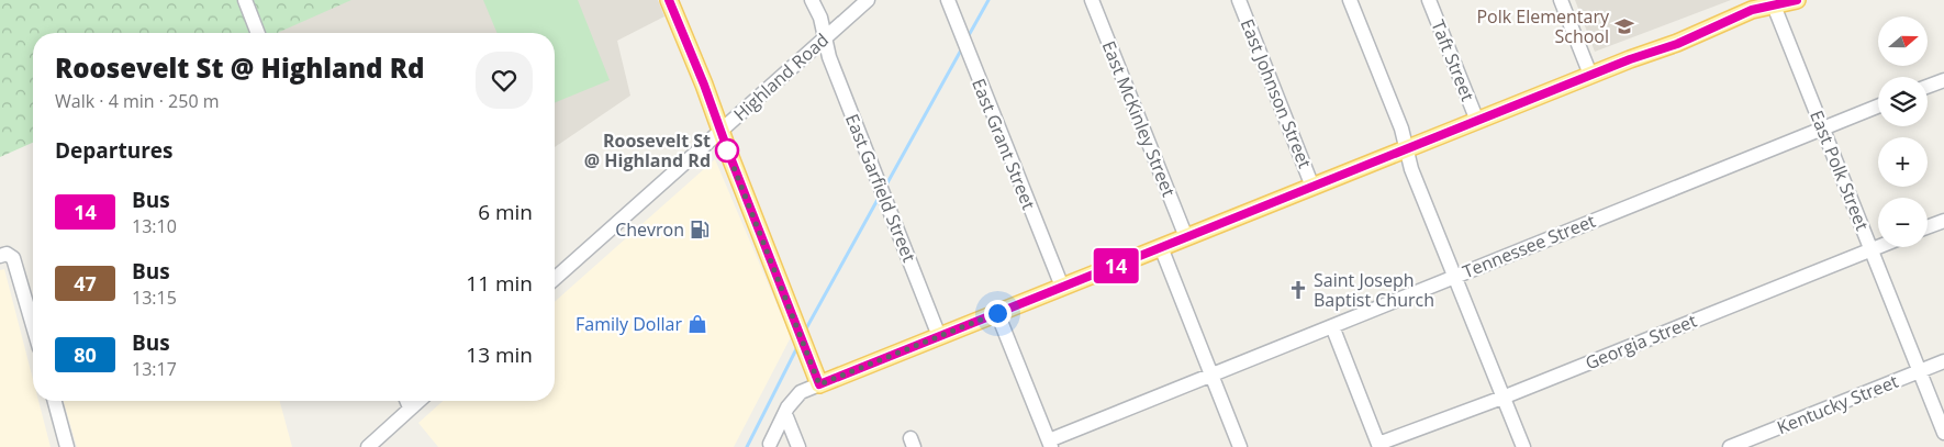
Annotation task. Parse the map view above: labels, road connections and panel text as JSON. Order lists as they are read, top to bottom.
{
  "streets": {
    "street": [
      "Taft Street",
      "Highland Road",
      "East Johnson Street",
      "East McKinley Street",
      "East Grant Street",
      "East Polk Street",
      "East Garfield Street",
      "Tennessee Street",
      "Georgia Street",
      "Kentucky Street"
    ]
  },
  "crossings": [
    ["Highland Road", "East Garfield Street"],
    ["East Polk Street", "Tennessee Street"],
    ["East Polk Street", "Georgia Street"],
    ["East Polk Street", "Kentucky Street"]
  ],
  "places": {
    "school or university": ["Polk Elementary School"],
    "other": ["Roosevelt St @ Highland Rd"],
    "fuel station": ["Chevron"],
    "church": ["Saint Joseph Baptist Church"],
    "shop": ["Family Dollar"]
  },
  "lines": ["bus line 14"],
  "north": "right",
  "page": {
    "on_map": "14",
    "map_buttons": ["+", "−"],
    "heading": [
      ["Roosevelt St @ Highland Rd", "Walk · 4 min · 250 m"],
      "Departures"
    ],
    "list": [
      {
        "mark": "14",
        "name": "Bus",
        "note": "13:10",
        "value": "6 min"
      },
      {
        "mark": "47",
        "name": "Bus",
        "note": "13:15",
        "value": "11 min"
      },
      {
        "mark": "80",
        "name": "Bus",
        "note": "13:17",
        "value": "13 min"
      }
    ]
  }
}
